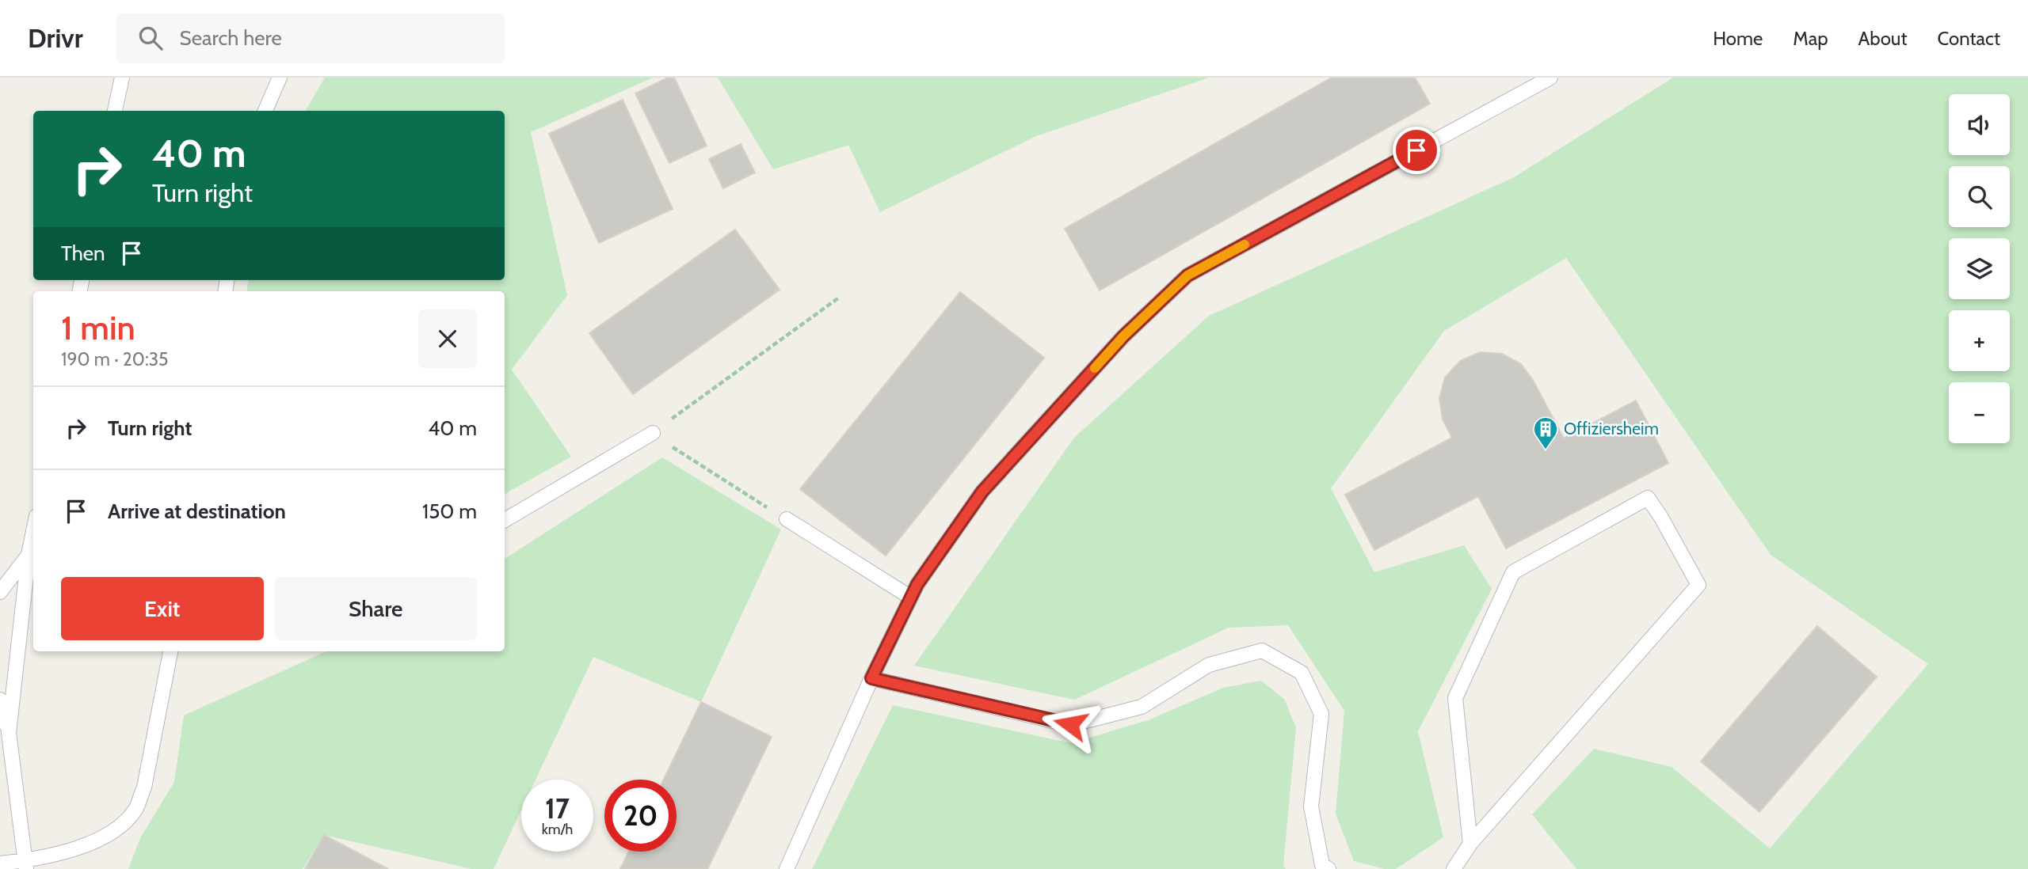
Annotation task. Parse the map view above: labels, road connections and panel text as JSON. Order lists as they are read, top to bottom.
{
  "places": {
    "building": ["Offiziersheim"]
  },
  "page": {
    "header": "Drivr",
    "search": "Search here",
    "nav": [
      "Home",
      "Map",
      "About",
      "Contact"
    ],
    "map_buttons": ["+", "−"],
    "turn": ["40 m", "Turn right"],
    "then": "Then",
    "heading": ["1 min", "190 m · 20:35"],
    "list": [
      {
        "name": "Turn right",
        "value": "40 m"
      },
      {
        "name": "Arrive at destination",
        "value": "150 m"
      }
    ],
    "buttons": ["Exit", "Share"],
    "speed": "17 km/h",
    "limit": "20"
  }
}
